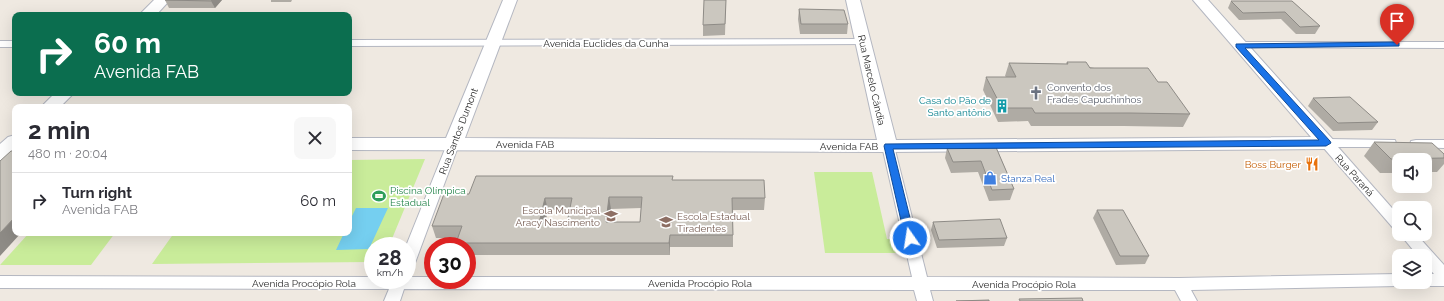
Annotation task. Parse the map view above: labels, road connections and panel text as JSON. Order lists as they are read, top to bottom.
{
  "streets": {
    "main road": [
      "Rua Marcelo Cândia",
      "Rua Santos Dumont",
      "Avenida FAB",
      "Rua Paraná"
    ],
    "street": ["Avenida Euclides da Cunha", "Avenida Procópio Rola"]
  },
  "crossings": [
    ["Avenida Euclides da Cunha", "Rua Marcelo Cândia"],
    ["Avenida Euclides da Cunha", "Rua Santos Dumont"],
    ["Rua Marcelo Cândia", "Avenida FAB"],
    ["Rua Marcelo Cândia", "Avenida Procópio Rola"],
    ["Rua Santos Dumont", "Avenida FAB"],
    ["Avenida FAB", "Rua Paraná"]
  ],
  "places": {
    "church": ["Convento dos Frades Capuchinhos"],
    "building": ["Casa do Pão de Santo antônio"],
    "restaurant": ["Boss Burger"],
    "shop": ["Stanza Real"],
    "sports": ["Piscina Olímpica Estadual"],
    "school or university": ["Escola Municipal Aracy Nascimento", "Escola Estadual Tiradentes"]
  },
  "page": {
    "turn": ["60 m", "Avenida FAB"],
    "heading": ["2 min", "480 m · 20:04"],
    "list": [
      {
        "name": "Turn right",
        "note": "Avenida FAB",
        "value": "60 m"
      }
    ],
    "speed": "28 km/h",
    "limit": "30"
  }
}
